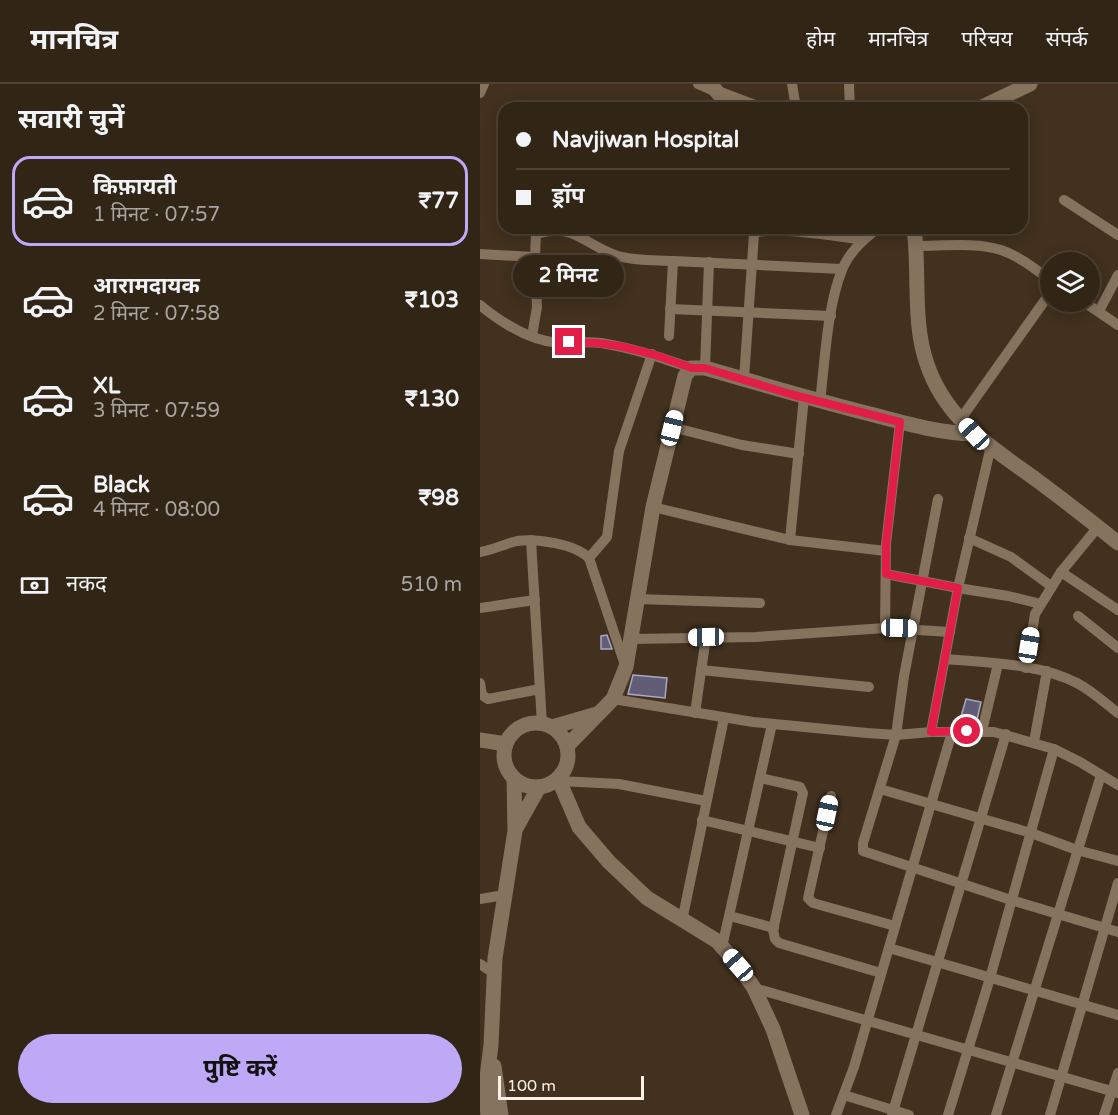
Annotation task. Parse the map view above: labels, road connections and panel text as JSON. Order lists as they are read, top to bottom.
{
  "scale_bar": "100 m",
  "page": {
    "header": "मानचित्र",
    "nav": [
      "होम",
      "मानचित्र",
      "परिचय",
      "संपर्क"
    ],
    "heading": "सवारी चुनें",
    "banner": ["Navjiwan Hospital", "ड्रॉप"],
    "list": [
      {
        "name": "किफ़ायती",
        "note": "1 मिनट · 07:57",
        "value": "₹77"
      },
      {
        "name": "आरामदायक",
        "note": "2 मिनट · 07:58",
        "value": "₹103"
      },
      {
        "name": "XL",
        "note": "3 मिनट · 07:59",
        "value": "₹130"
      },
      {
        "name": "Black",
        "note": "4 मिनट · 08:00",
        "value": "₹98"
      }
    ],
    "bubble": "2 मिनट",
    "pay": ["नकद", "510 m"],
    "buttons": "पुष्टि करें",
    "scale": "100 m"
  }
}
